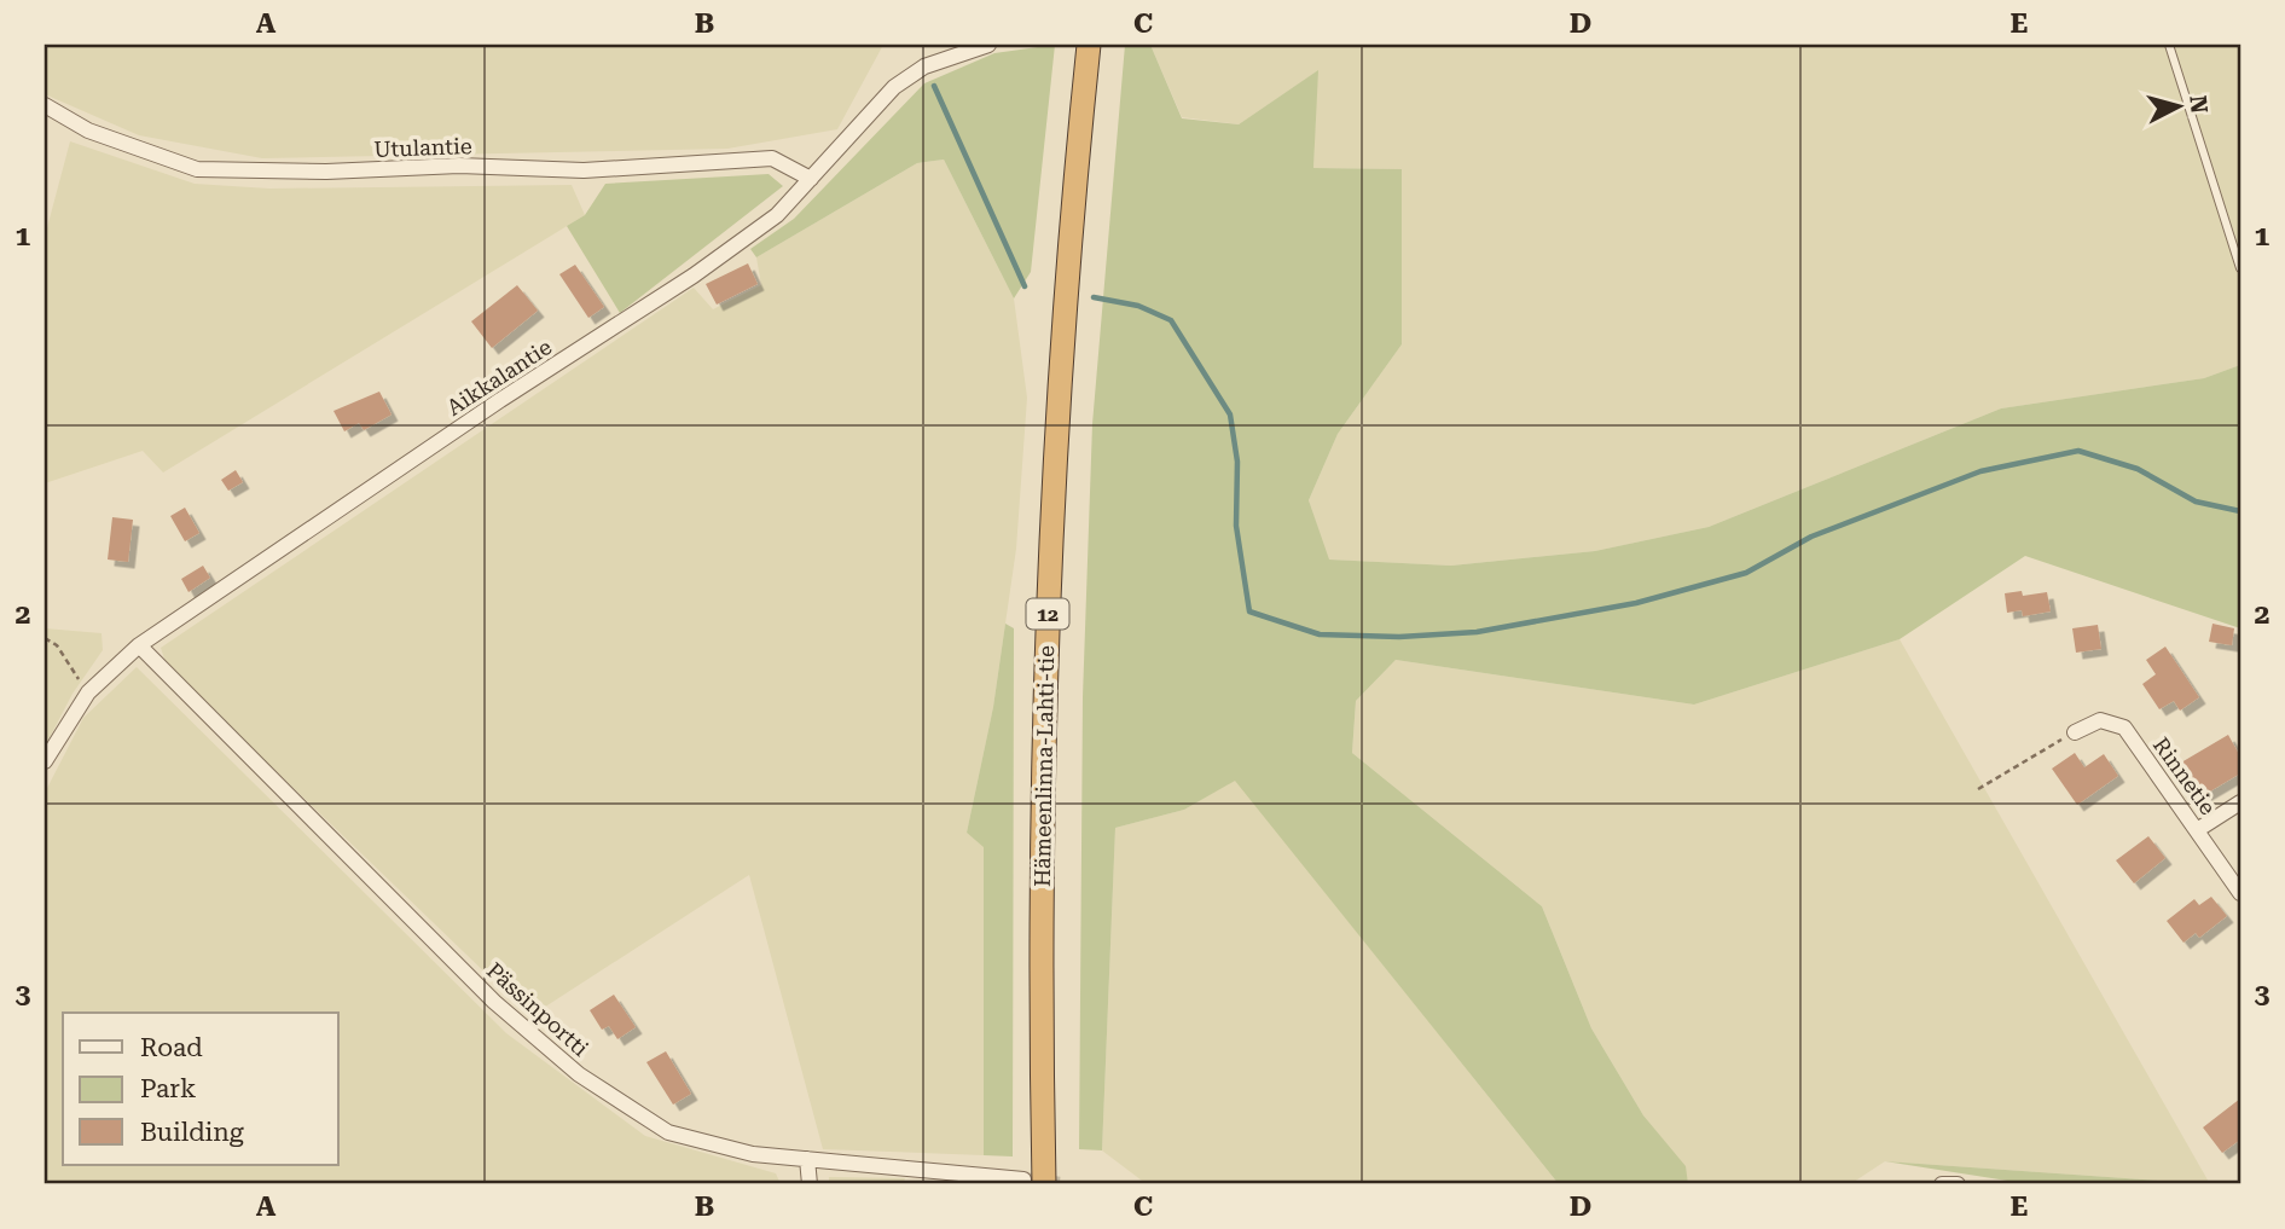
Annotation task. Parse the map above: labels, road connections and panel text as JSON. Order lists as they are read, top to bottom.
{
  "streets": {
    "highway": ["12", "Hämeenlinna-Lahti-tie"],
    "street": [
      "Utulantie",
      "Aikkalantie",
      "Rinnetie",
      "Pässinportti"
    ]
  },
  "crossings": [
    ["Utulantie", "Aikkalantie"],
    ["Aikkalantie", "Pässinportti"],
    ["Hämeenlinna-Lahti-tie", "Pässinportti"]
  ],
  "legend": ["Road", "Park", "Building"],
  "north": "right",
  "grid": {
    "columns": [
      "A",
      "B",
      "C",
      "D",
      "E"
    ],
    "rows": ["1", "2", "3"]
  }
}
